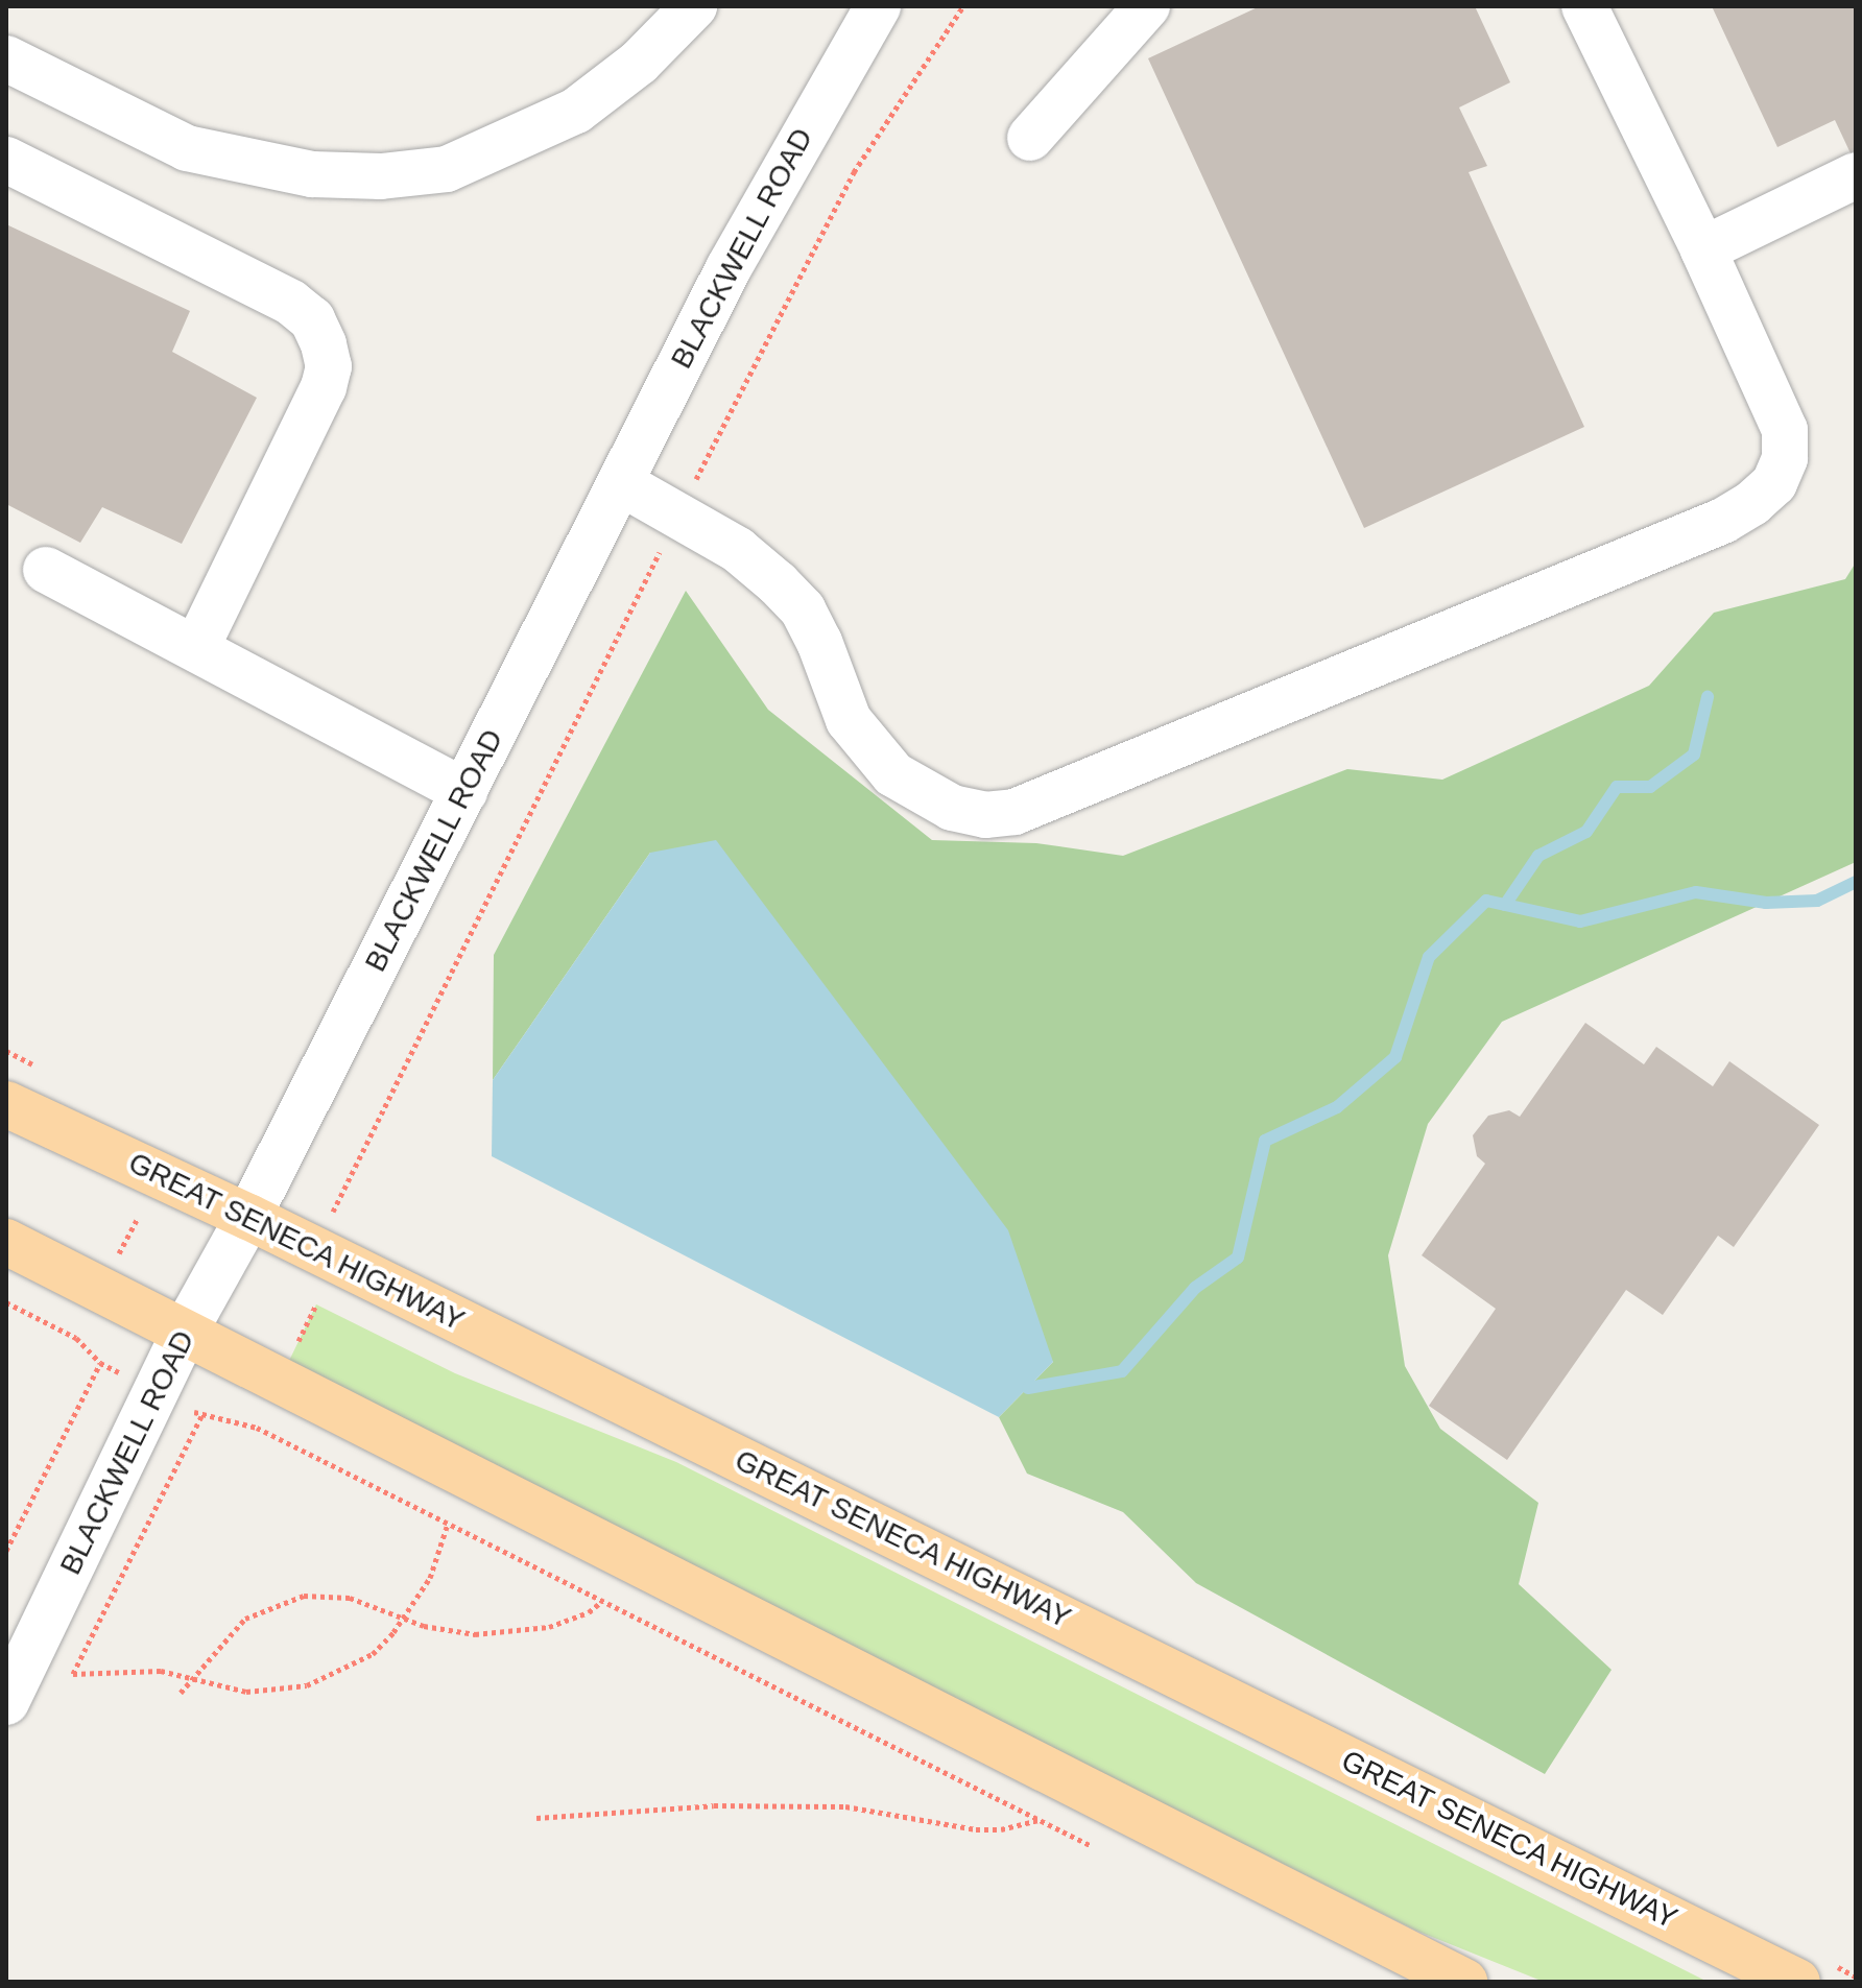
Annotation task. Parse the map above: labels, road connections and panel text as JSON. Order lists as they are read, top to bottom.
{
  "streets": {
    "main road": ["GREAT SENECA HIGHWAY"],
    "street": ["BLACKWELL ROAD"]
  },
  "crossings": [
    ["BLACKWELL ROAD", "GREAT SENECA HIGHWAY"]
  ]
}
